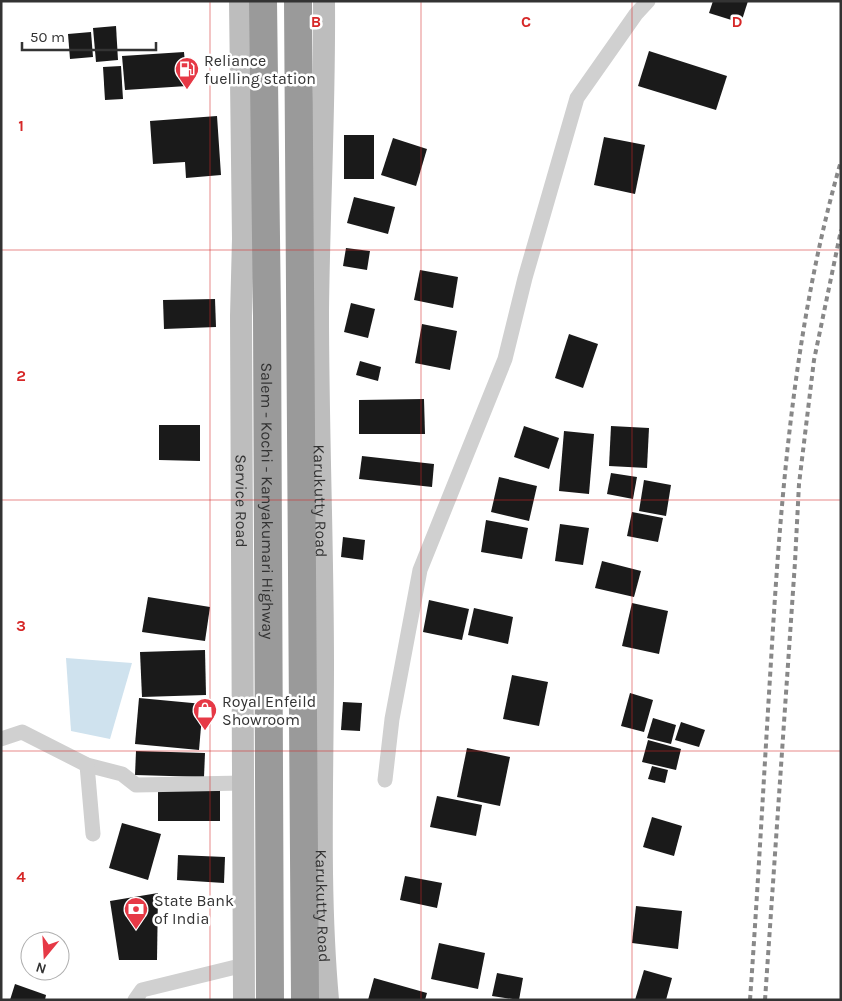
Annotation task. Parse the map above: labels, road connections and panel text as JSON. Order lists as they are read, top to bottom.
{
  "streets": {
    "highway": ["Salem - Kochi - Kanyakumari Highway"],
    "street": ["Service Road", "Karukutty Road"]
  },
  "places": {
    "fuel station": ["Reliance fuelling station"],
    "shop": ["Royal Enfeild Showroom"],
    "bank": ["State Bank of India"]
  },
  "scale_bar": "50 m",
  "north": "bottom",
  "grid": {
    "columns": ["B", "C", "D"],
    "rows": [
      "1",
      "2",
      "3",
      "4"
    ]
  }
}
